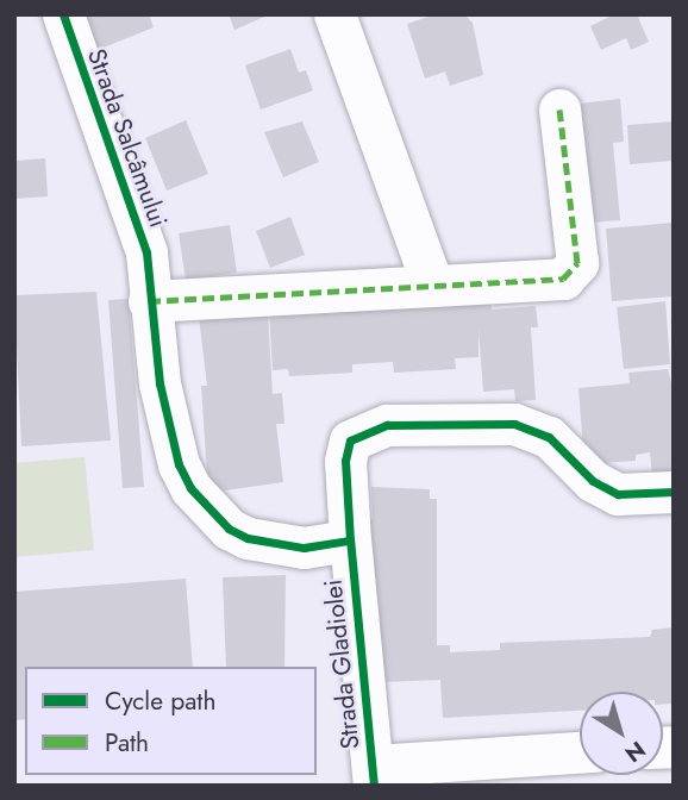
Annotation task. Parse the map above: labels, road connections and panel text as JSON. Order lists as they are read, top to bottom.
{
  "streets": {
    "street": ["Strada Salcâmului", "Strada Gladiolei"]
  },
  "crossings": [
    ["Strada Salcâmului", "Strada Gladiolei"]
  ],
  "legend": ["Cycle path", "Path"],
  "north": "bottom right"
}
